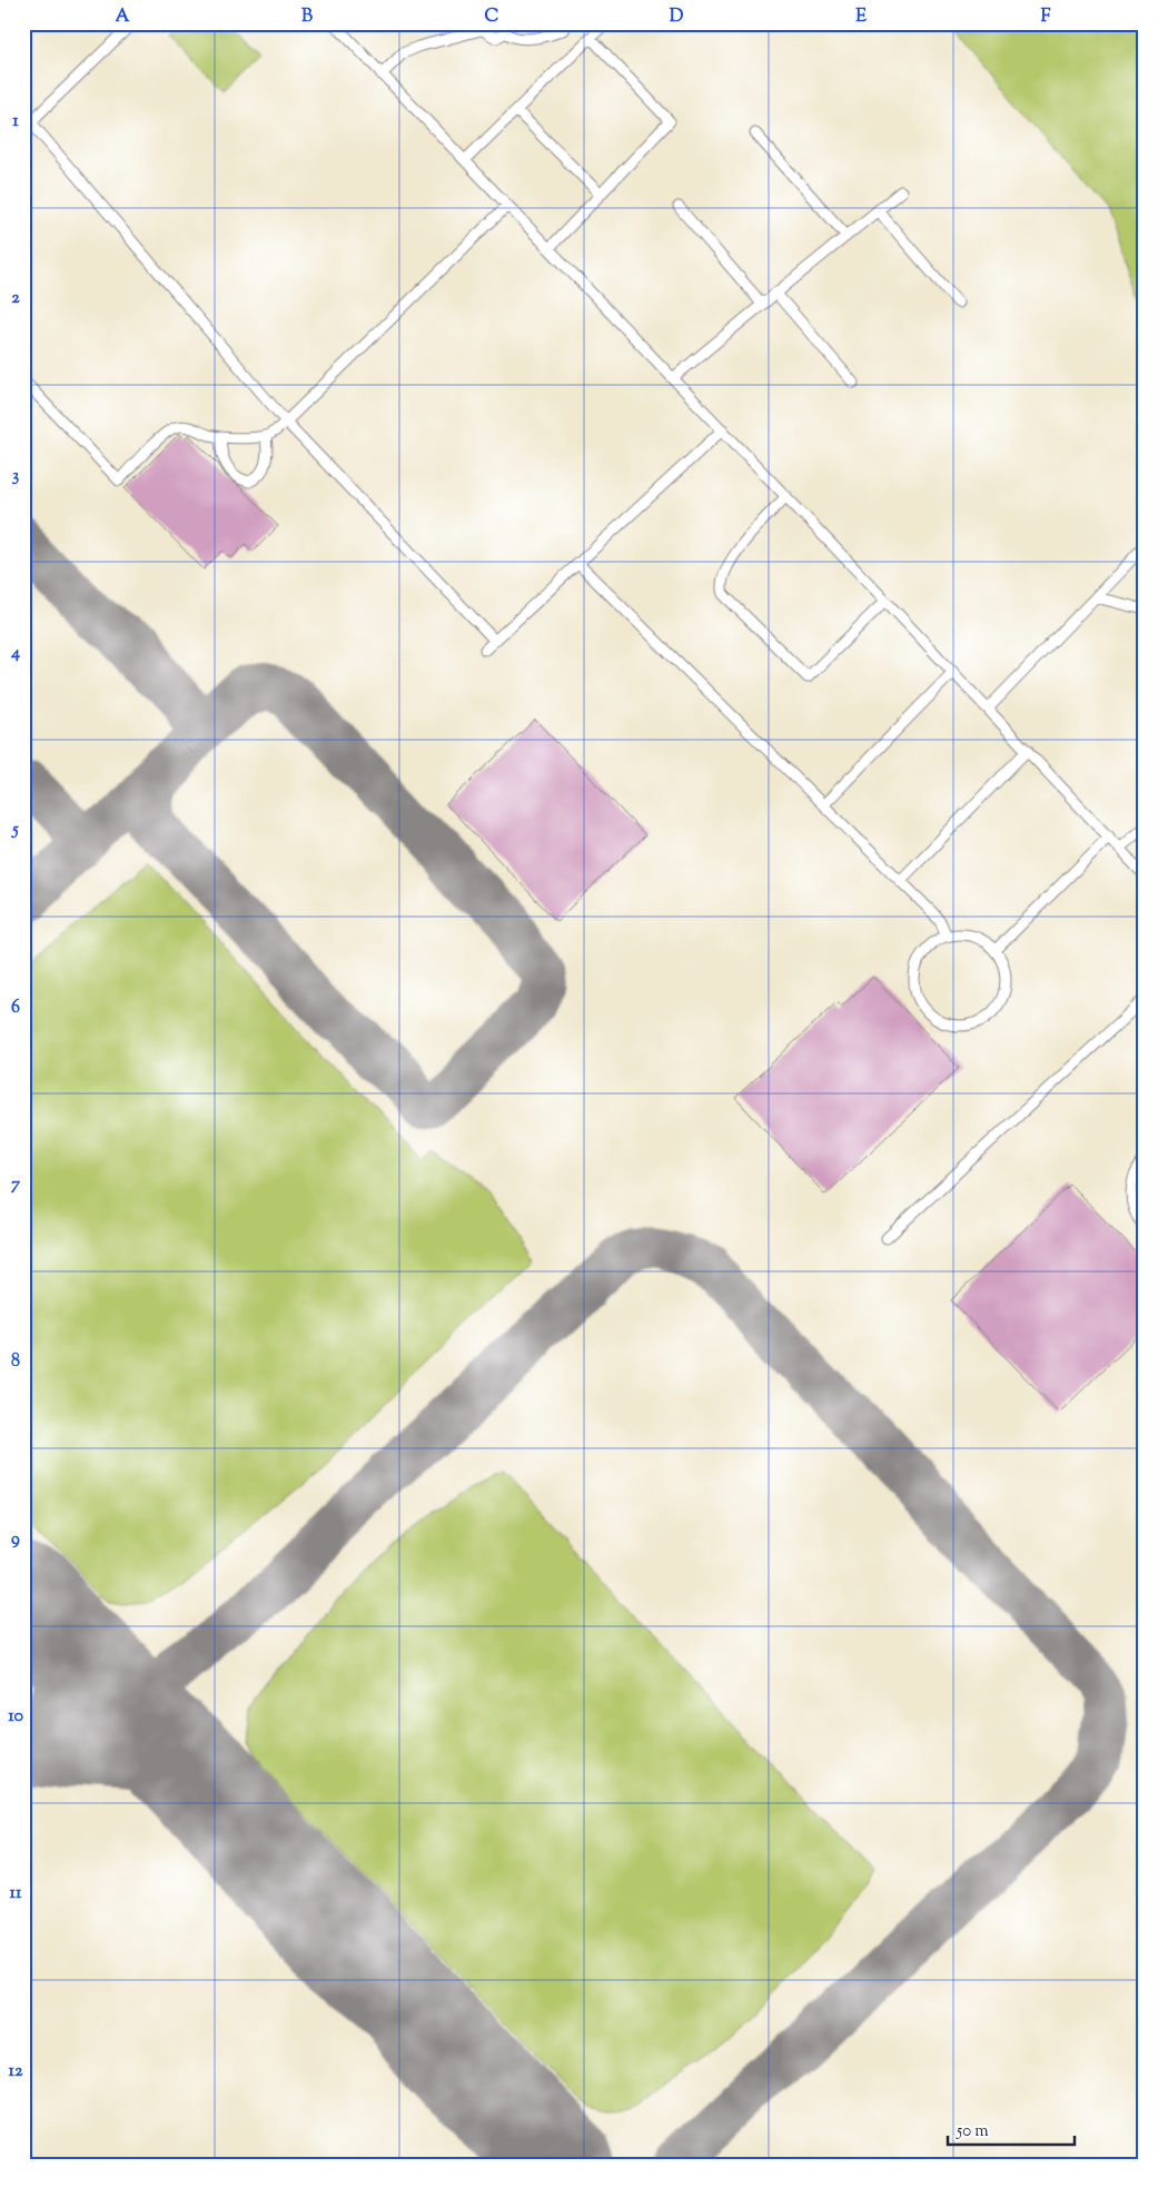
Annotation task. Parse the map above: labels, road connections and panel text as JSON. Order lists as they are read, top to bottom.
{
  "scale_bar": "50 m",
  "grid": {
    "columns": [
      "A",
      "B",
      "C",
      "D",
      "E",
      "F"
    ],
    "rows": [
      "1",
      "2",
      "3",
      "4",
      "5",
      "6",
      "7",
      "8",
      "9",
      "10",
      "11",
      "12"
    ]
  }
}
